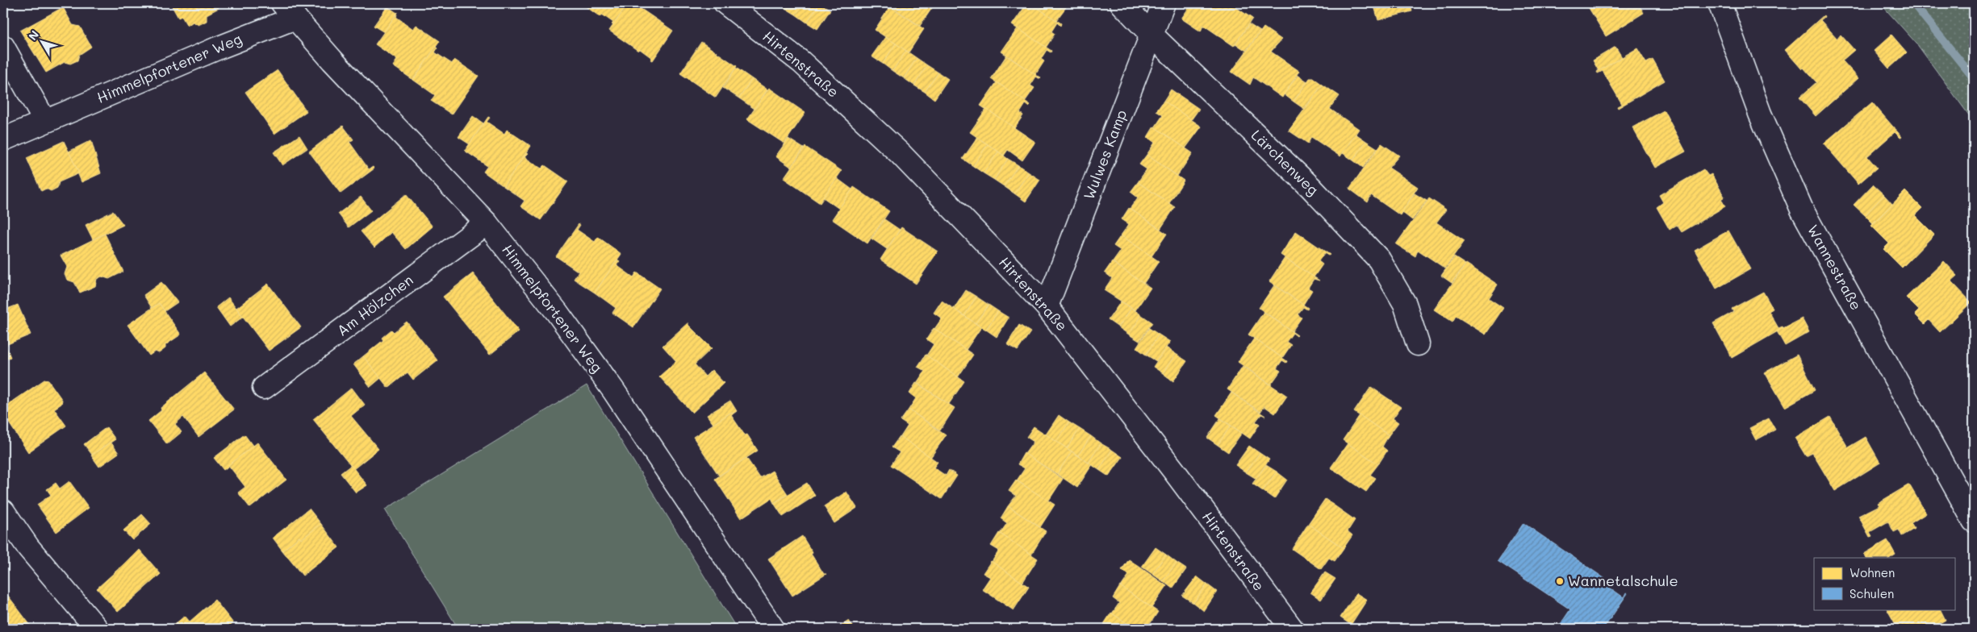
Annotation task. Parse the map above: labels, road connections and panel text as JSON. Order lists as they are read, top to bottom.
{
  "streets": {
    "street": [
      "Hirtenstraße",
      "Himmelpfortener Weg",
      "Wulwes Kamp",
      "Lärchenweg",
      "Wannestraße",
      "Am Hölzchen"
    ]
  },
  "crossings": [
    ["Hirtenstraße", "Wulwes Kamp"],
    ["Himmelpfortener Weg", "Am Hölzchen"],
    ["Wulwes Kamp", "Lärchenweg"]
  ],
  "places": ["Wannetalschule"],
  "legend": ["Wohnen", "Schulen"],
  "north": "top left"
}
